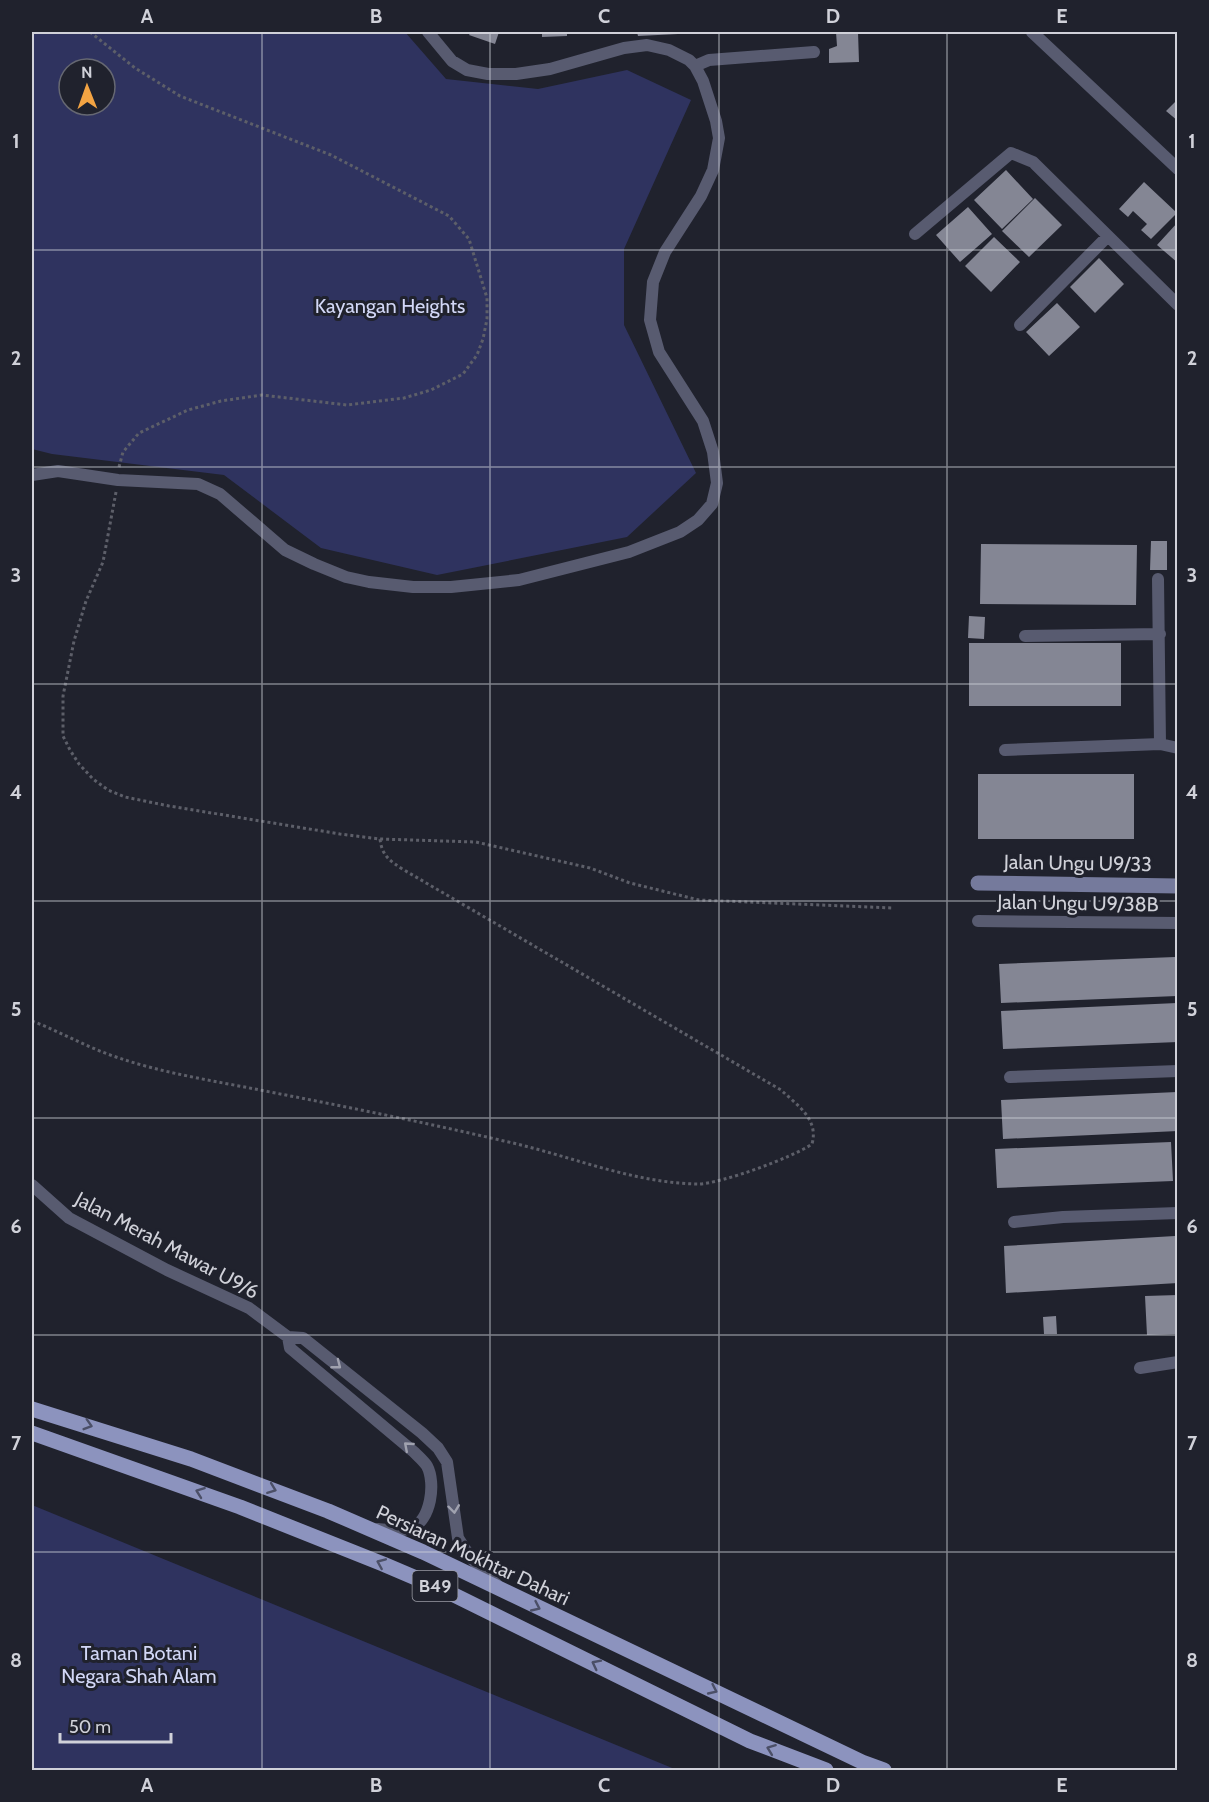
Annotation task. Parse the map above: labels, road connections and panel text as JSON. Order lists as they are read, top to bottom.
{
  "streets": {
    "main road": ["Persiaran Mokhtar Dahari", "B49"],
    "street": ["Jalan Ungu U9/33", "Jalan Ungu U9/38B", "Jalan Merah Mawar U9/6"]
  },
  "crossings": [
    ["Jalan Merah Mawar U9/6", "Persiaran Mokhtar Dahari"]
  ],
  "parks": ["Kayangan Heights", "Taman Botani Negara Shah Alam"],
  "scale_bar": "50 m",
  "north": "top",
  "grid": {
    "columns": [
      "A",
      "B",
      "C",
      "D",
      "E"
    ],
    "rows": [
      "1",
      "2",
      "3",
      "4",
      "5",
      "6",
      "7",
      "8"
    ]
  }
}
